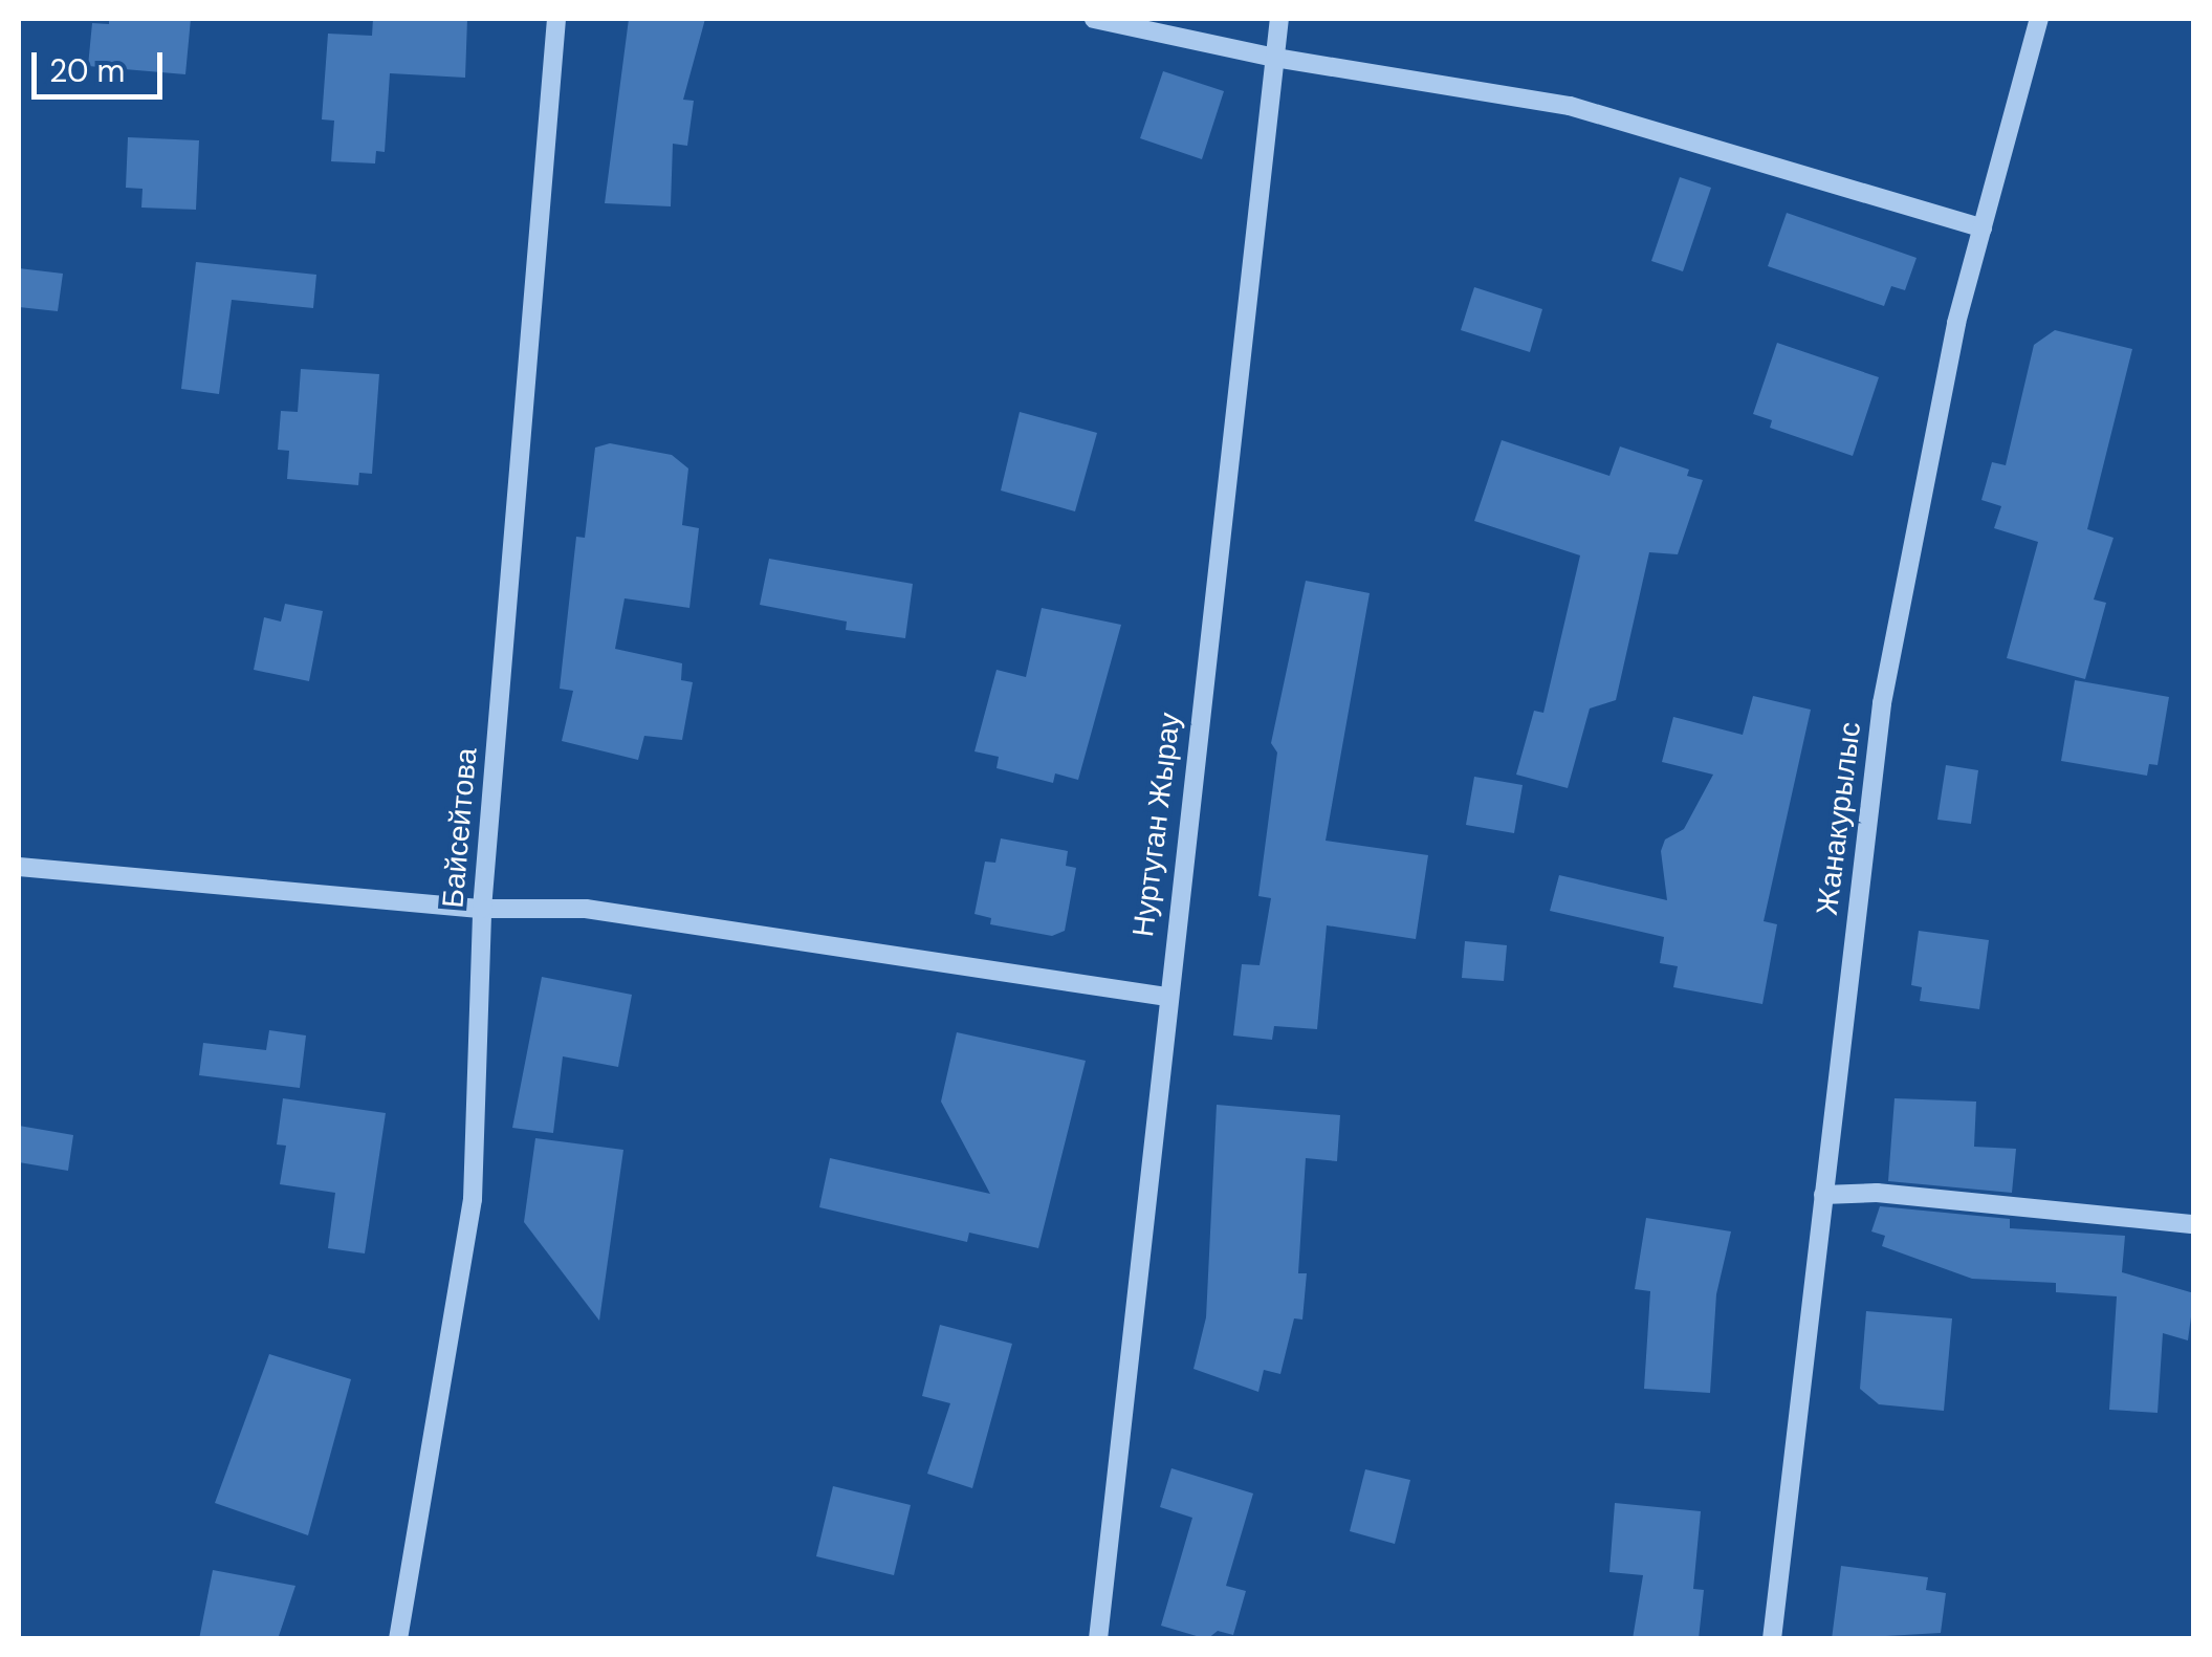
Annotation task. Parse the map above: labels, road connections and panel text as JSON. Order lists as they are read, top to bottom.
{
  "streets": {
    "street": ["Жанакурылыс", "Нуртуган Жырау", "Байсейтова"]
  },
  "scale_bar": "20 m"
}
